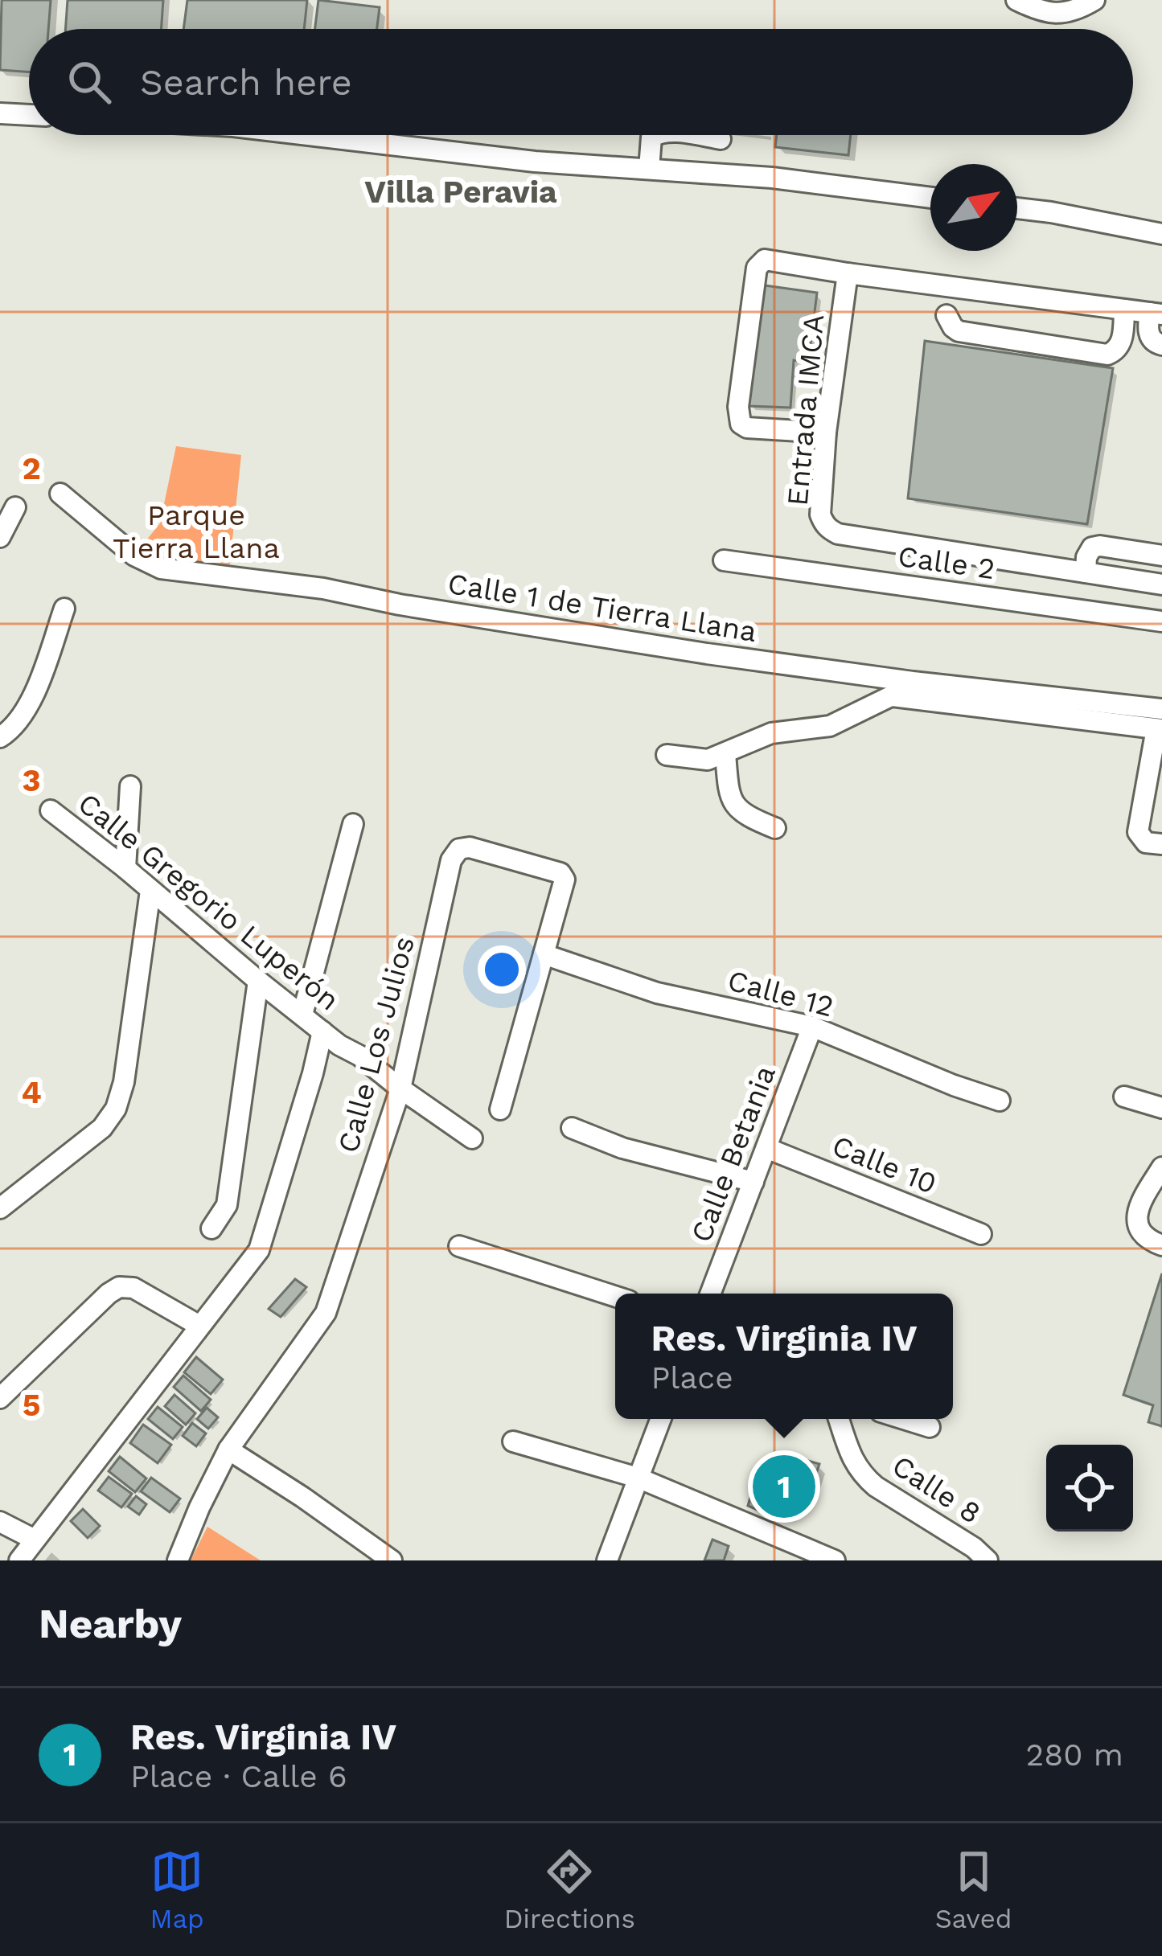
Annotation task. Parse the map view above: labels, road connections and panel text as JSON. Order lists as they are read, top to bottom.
{
  "streets": {
    "street": [
      "Entrada IMCA",
      "Calle 2",
      "Calle 1 de Tierra Llana",
      "Calle Gregorio Luperón",
      "Calle 12",
      "Calle Los Julios",
      "Calle Betania",
      "Calle 10",
      "Calle 8"
    ]
  },
  "crossings": [
    ["Calle Gregorio Luperón", "Calle Los Julios"],
    ["Calle 12", "Calle Los Julios"],
    ["Calle 12", "Calle Betania"],
    ["Calle Betania", "Calle 10"]
  ],
  "districts": ["Villa Peravia"],
  "parks": ["Parque Tierra Llana"],
  "north": "top right",
  "page": {
    "search": "Search here",
    "popup": ["Res. Virginia IV", "Place"],
    "pins": "1",
    "heading": "Nearby",
    "list": [
      {
        "mark": "1",
        "name": "Res. Virginia IV",
        "note": "Place · Calle 6",
        "value": "280 m"
      }
    ],
    "nav": ["Map", "Directions", "Saved"]
  },
  "grid": {
    "rows": [
      "2",
      "3",
      "4",
      "5"
    ]
  }
}
